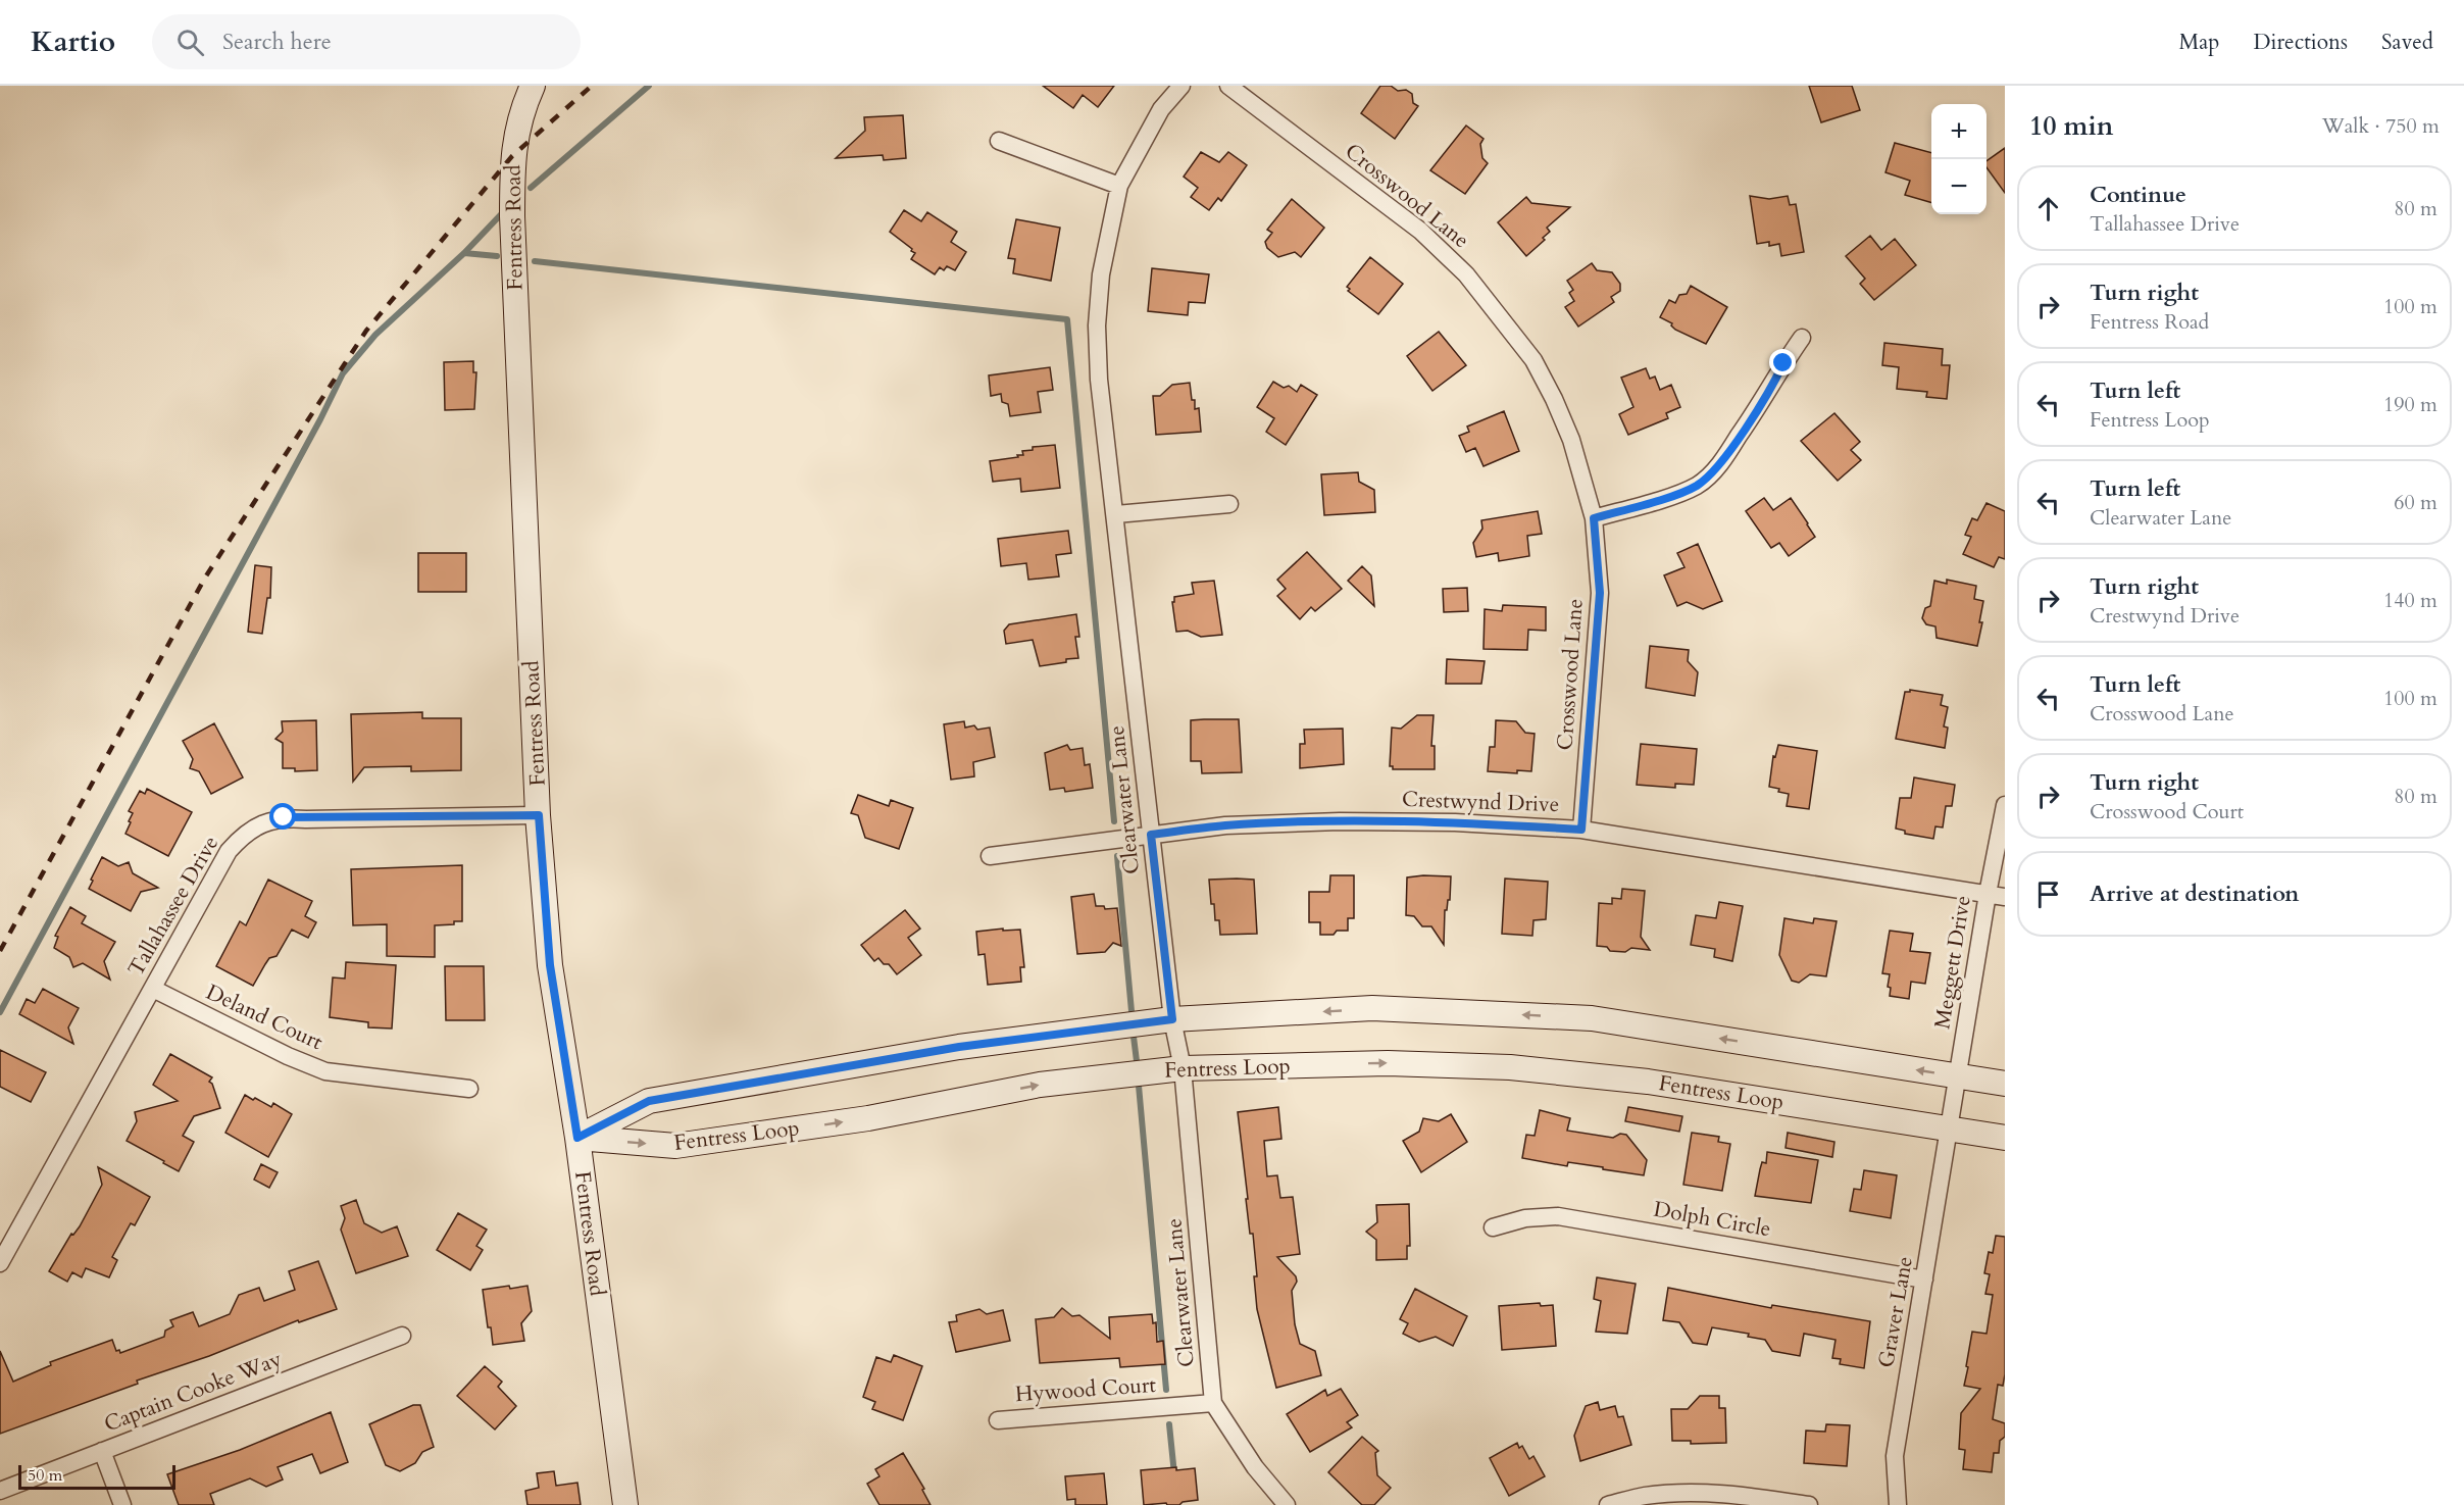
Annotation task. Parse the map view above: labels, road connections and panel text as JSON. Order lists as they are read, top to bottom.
{
  "streets": {
    "street": [
      "Crosswood Lane",
      "Fentress Road",
      "Clearwater Lane",
      "Crestwynd Drive",
      "Tallahassee Drive",
      "Meggett Drive",
      "Deland Court",
      "Fentress Loop",
      "Dolph Circle",
      "Graver Lane",
      "Hywood Court",
      "Captain Cooke Way"
    ]
  },
  "crossings": [
    ["Crosswood Lane", "Crestwynd Drive"],
    ["Fentress Road", "Tallahassee Drive"],
    ["Fentress Road", "Fentress Loop"],
    ["Clearwater Lane", "Crestwynd Drive"],
    ["Clearwater Lane", "Fentress Loop"],
    ["Clearwater Lane", "Hywood Court"],
    ["Crestwynd Drive", "Meggett Drive"],
    ["Tallahassee Drive", "Deland Court"],
    ["Meggett Drive", "Fentress Loop"],
    ["Meggett Drive", "Graver Lane"],
    ["Fentress Loop", "Graver Lane"],
    ["Dolph Circle", "Graver Lane"]
  ],
  "scale_bar": "50 m",
  "page": {
    "header": "Kartio",
    "search": "Search here",
    "nav": ["Map", "Directions", "Saved"],
    "heading": ["10 min", "Walk · 750 m"],
    "map_buttons": ["+", "−"],
    "list": [
      ["Continue", "Tallahassee Drive", "80 m"],
      ["Turn right", "Fentress Road", "100 m"],
      ["Turn left", "Fentress Loop", "190 m"],
      ["Turn left", "Clearwater Lane", "60 m"],
      ["Turn right", "Crestwynd Drive", "140 m"],
      ["Turn left", "Crosswood Lane", "100 m"],
      ["Turn right", "Crosswood Court", "80 m"],
      "Arrive at destination"
    ],
    "scale": "50 m"
  }
}
